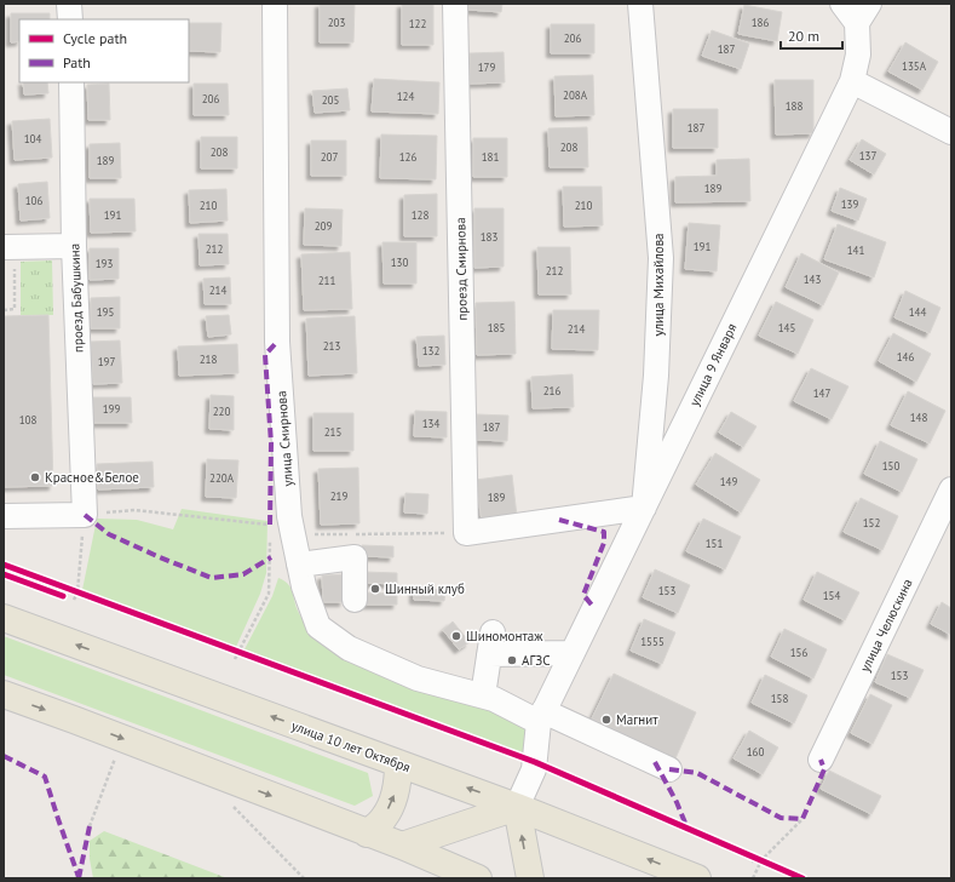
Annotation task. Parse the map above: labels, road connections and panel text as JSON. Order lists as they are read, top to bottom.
{
  "streets": {
    "main road": ["улица 10 лет Октября"],
    "street": [
      "проезд Смирнова",
      "улица Михайлова",
      "проезд Бабушкина",
      "улица 9 Января",
      "улица Смирнова",
      "улица Челюскина"
    ]
  },
  "crossings": [
    ["проезд Смирнова", "улица Михайлова"],
    ["проезд Смирнова", "улица 9 Января"],
    ["улица Михайлова", "улица 9 Января"],
    ["улица 9 Января", "улица Смирнова"]
  ],
  "places": [
    "Красное&Белое",
    "Шинный клуб",
    "Шиномонтаж",
    "АГЗС",
    "Магнит"
  ],
  "house_numbers": [
    "203",
    "186",
    "122",
    "206",
    "187",
    "135А",
    "179",
    "208А",
    "124",
    "206",
    "205",
    "188",
    "187",
    "104",
    "208",
    "208",
    "137",
    "207",
    "126",
    "181",
    "189",
    "189",
    "106",
    "139",
    "210",
    "210",
    "191",
    "128",
    "209",
    "183",
    "191",
    "212",
    "141",
    "130",
    "193",
    "212",
    "143",
    "211",
    "214",
    "195",
    "144",
    "185",
    "145",
    "214",
    "213",
    "132",
    "146",
    "218",
    "197",
    "216",
    "147",
    "199",
    "220",
    "148",
    "108",
    "134",
    "187",
    "215",
    "150",
    "220А",
    "149",
    "219",
    "189",
    "152",
    "151",
    "153",
    "154",
    "1555",
    "156",
    "153",
    "158",
    "160"
  ],
  "legend": ["Cycle path", "Path"],
  "scale_bar": "20 m"
}
